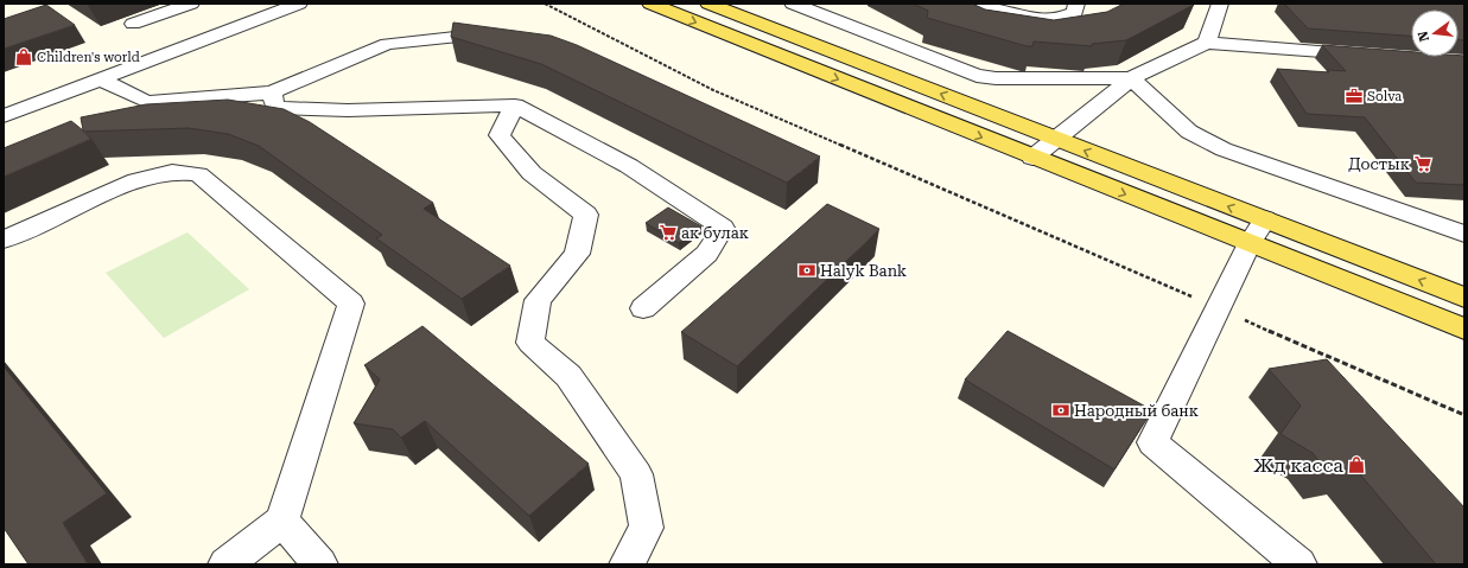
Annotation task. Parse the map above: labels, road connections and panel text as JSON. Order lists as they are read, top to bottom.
{
  "places": {
    "shop": ["Children's world", "Жд касса"],
    "office": ["Solva"],
    "supermarket": ["Достык", "ак булак"],
    "bank": ["Halyk Bank", "Народный банк"]
  },
  "north": "left"
}
